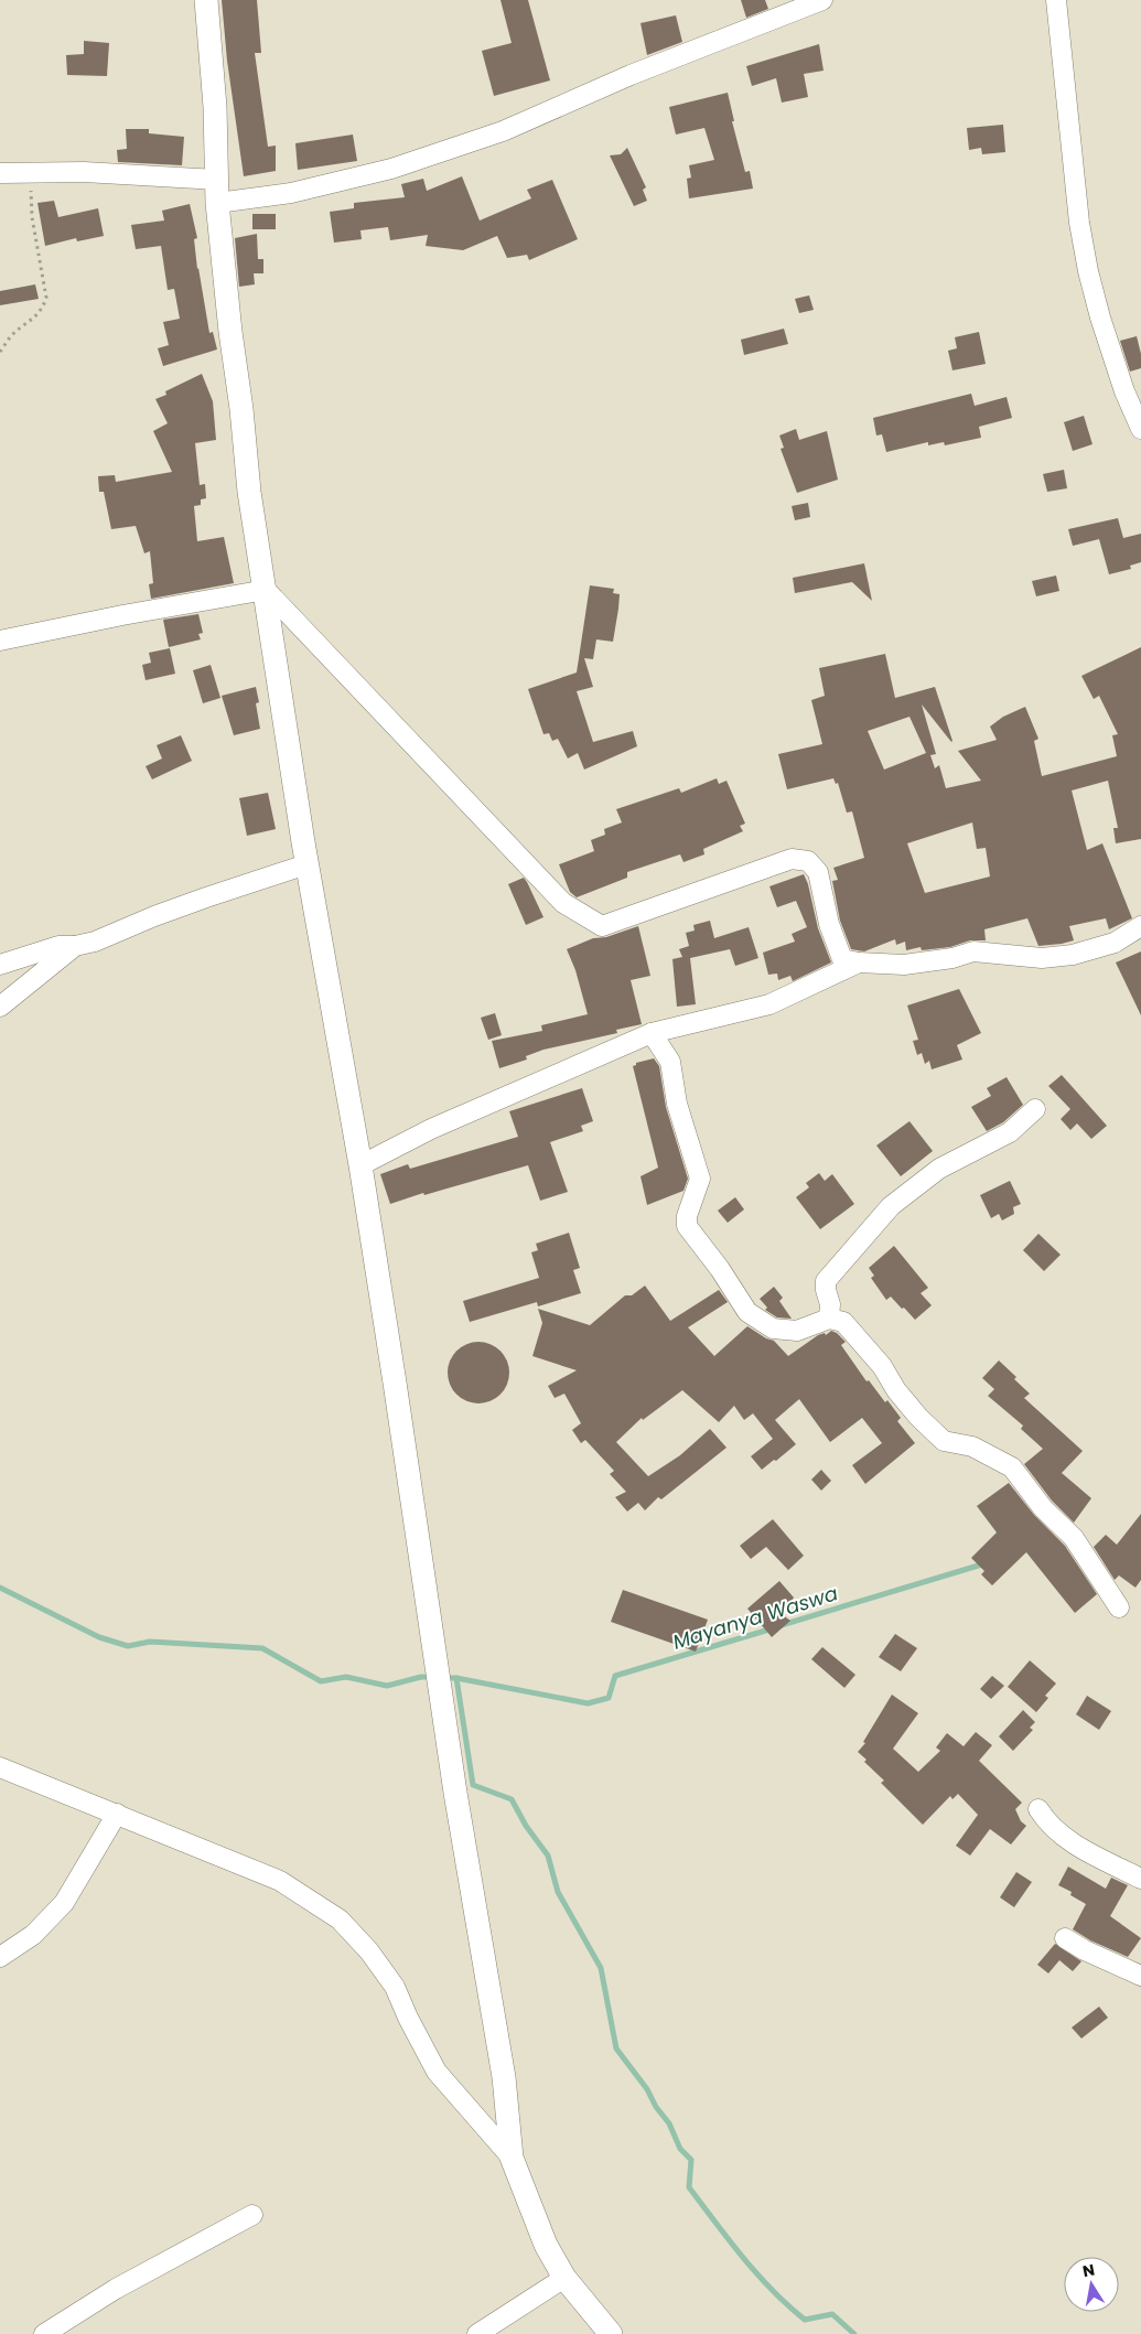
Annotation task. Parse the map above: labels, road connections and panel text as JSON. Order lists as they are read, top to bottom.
{
  "water": ["Mayanya Waswa"],
  "north": "top"
}
